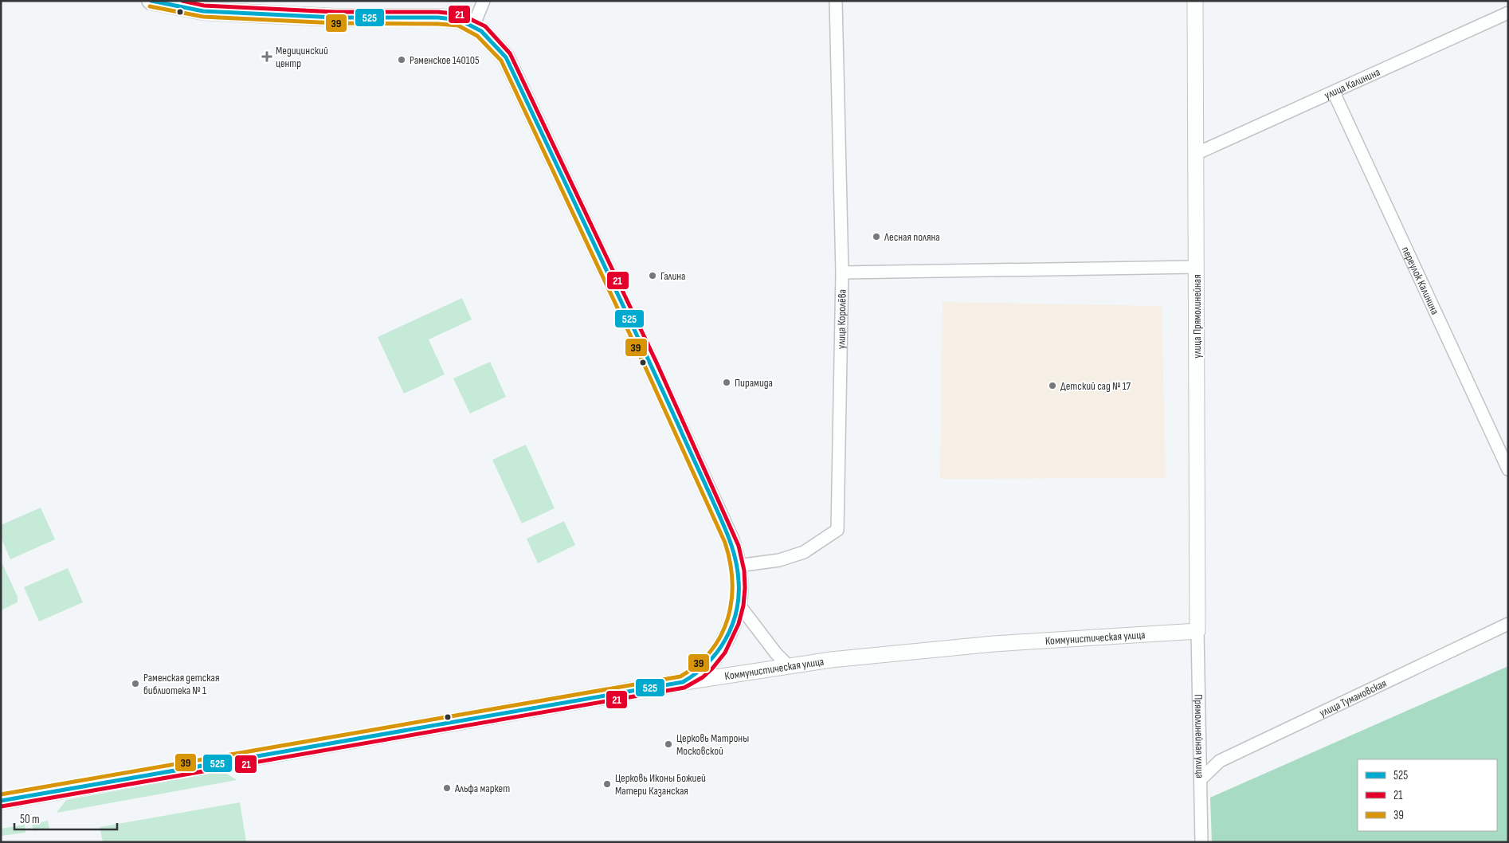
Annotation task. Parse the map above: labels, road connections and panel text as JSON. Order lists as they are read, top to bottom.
{
  "streets": {
    "main road": ["Коммунистическая улица"],
    "street": [
      "улица Калинина",
      "переулок Калинина",
      "улица Прямолинейная",
      "улица Королёва",
      "улица Тумановская",
      "Прямолинейная улица"
    ]
  },
  "crossings": [
    ["улица Калинина", "переулок Калинина"],
    ["улица Калинина", "улица Прямолинейная"],
    ["улица Прямолинейная", "Коммунистическая улица"],
    ["улица Прямолинейная", "Прямолинейная улица"],
    ["Коммунистическая улица", "Прямолинейная улица"],
    ["улица Тумановская", "Прямолинейная улица"]
  ],
  "places": {
    "health": ["Медицинский центр"],
    "other": [
      "Раменское 140105",
      "Лесная поляна",
      "Галина",
      "Пирамида",
      "Детский сад № 17",
      "Раменская детская библиотека № 1",
      "Церковь Матроны Московской",
      "Церковь Иконы Божией Матери Казанская",
      "Альфа маркет"
    ]
  },
  "lines": ["transit line 525", "transit line 21", "transit line 39"],
  "legend": ["525", "21", "39"],
  "scale_bar": "50 m"
}
